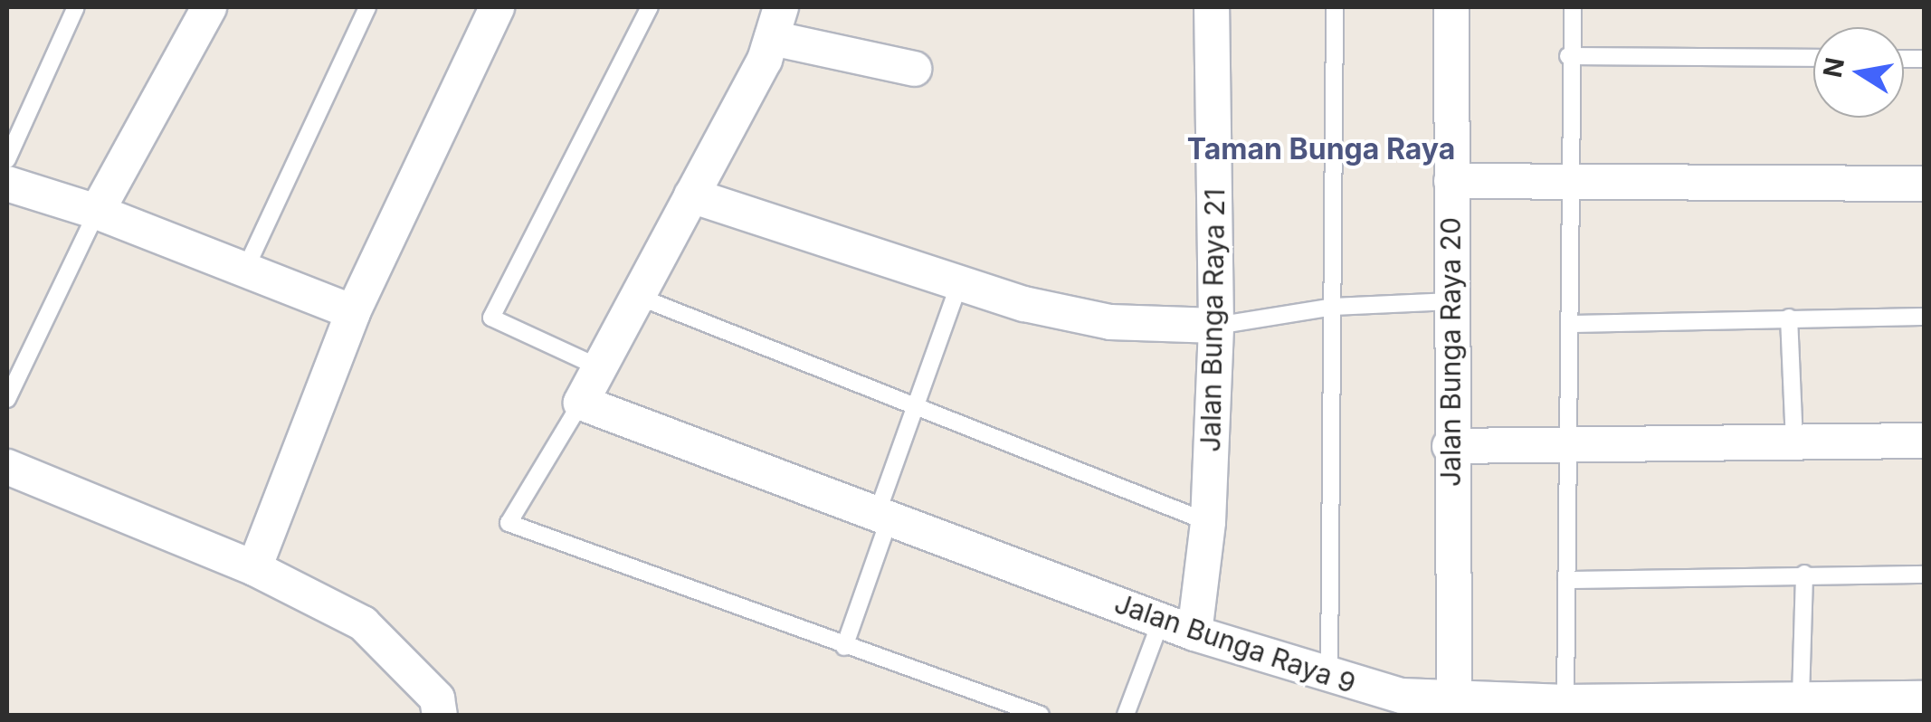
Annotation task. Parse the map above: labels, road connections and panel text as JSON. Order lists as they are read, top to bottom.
{
  "streets": {
    "street": ["Jalan Bunga Raya 21", "Jalan Bunga Raya 20", "Jalan Bunga Raya 9"]
  },
  "crossings": [
    ["Jalan Bunga Raya 21", "Jalan Bunga Raya 9"],
    ["Jalan Bunga Raya 20", "Jalan Bunga Raya 9"]
  ],
  "districts": ["Taman Bunga Raya"],
  "north": "left"
}
